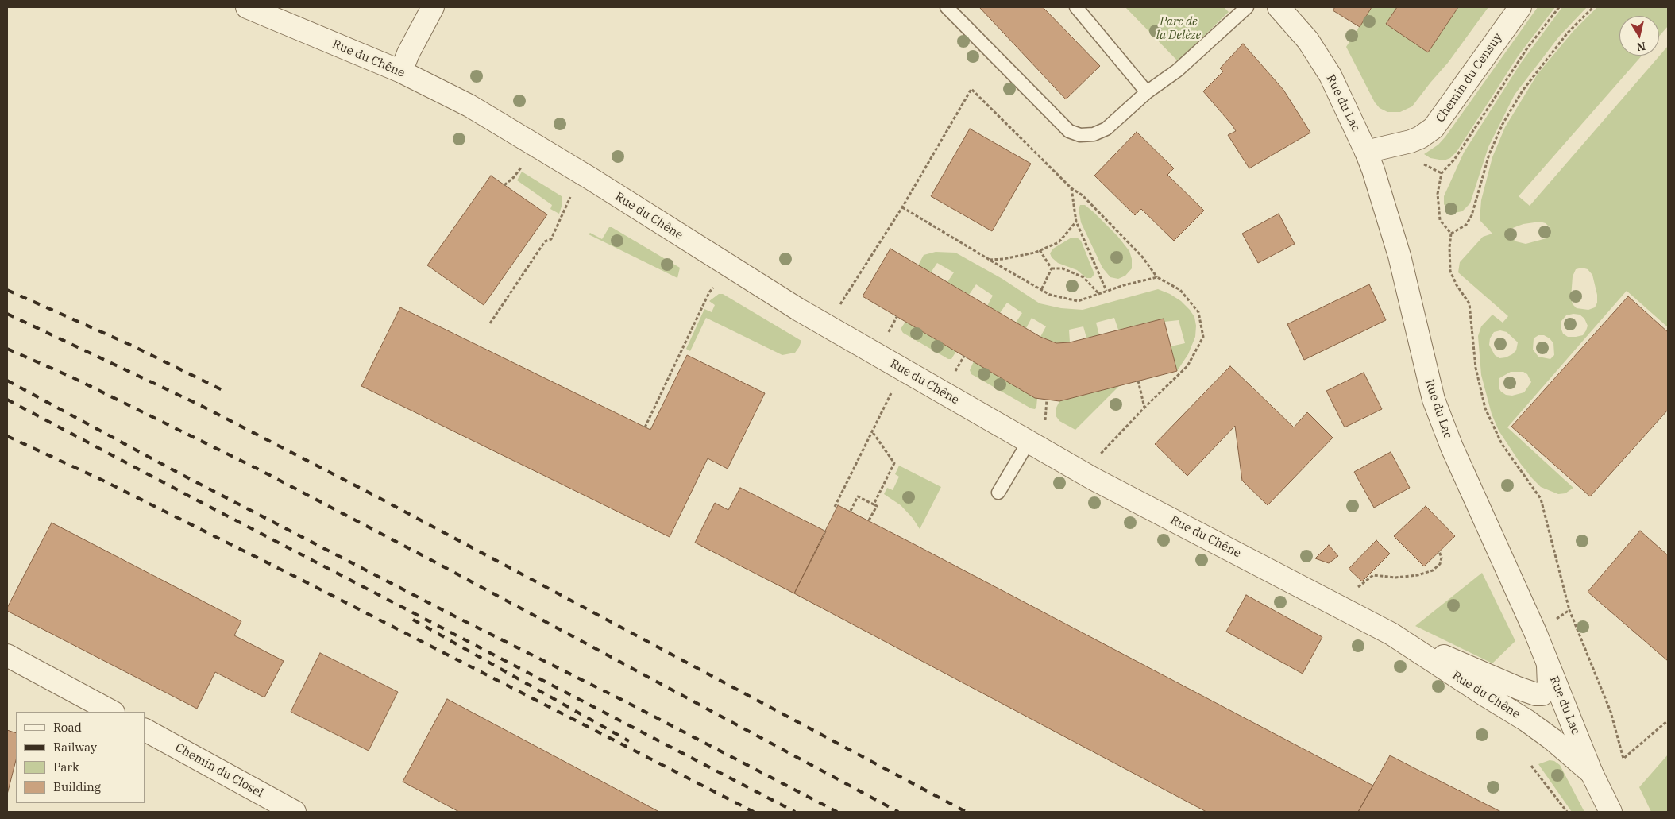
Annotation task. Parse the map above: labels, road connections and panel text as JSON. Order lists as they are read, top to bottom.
{
  "streets": {
    "street": [
      "Rue du Chêne",
      "Chemin du Censuy",
      "Rue du Lac",
      "Chemin du Closel"
    ]
  },
  "crossings": [
    ["Rue du Chêne", "Rue du Lac"],
    ["Chemin du Censuy", "Rue du Lac"]
  ],
  "parks": ["Parc de la Delèze"],
  "legend": [
    "Road",
    "Railway",
    "Park",
    "Building"
  ],
  "north": "bottom"
}
